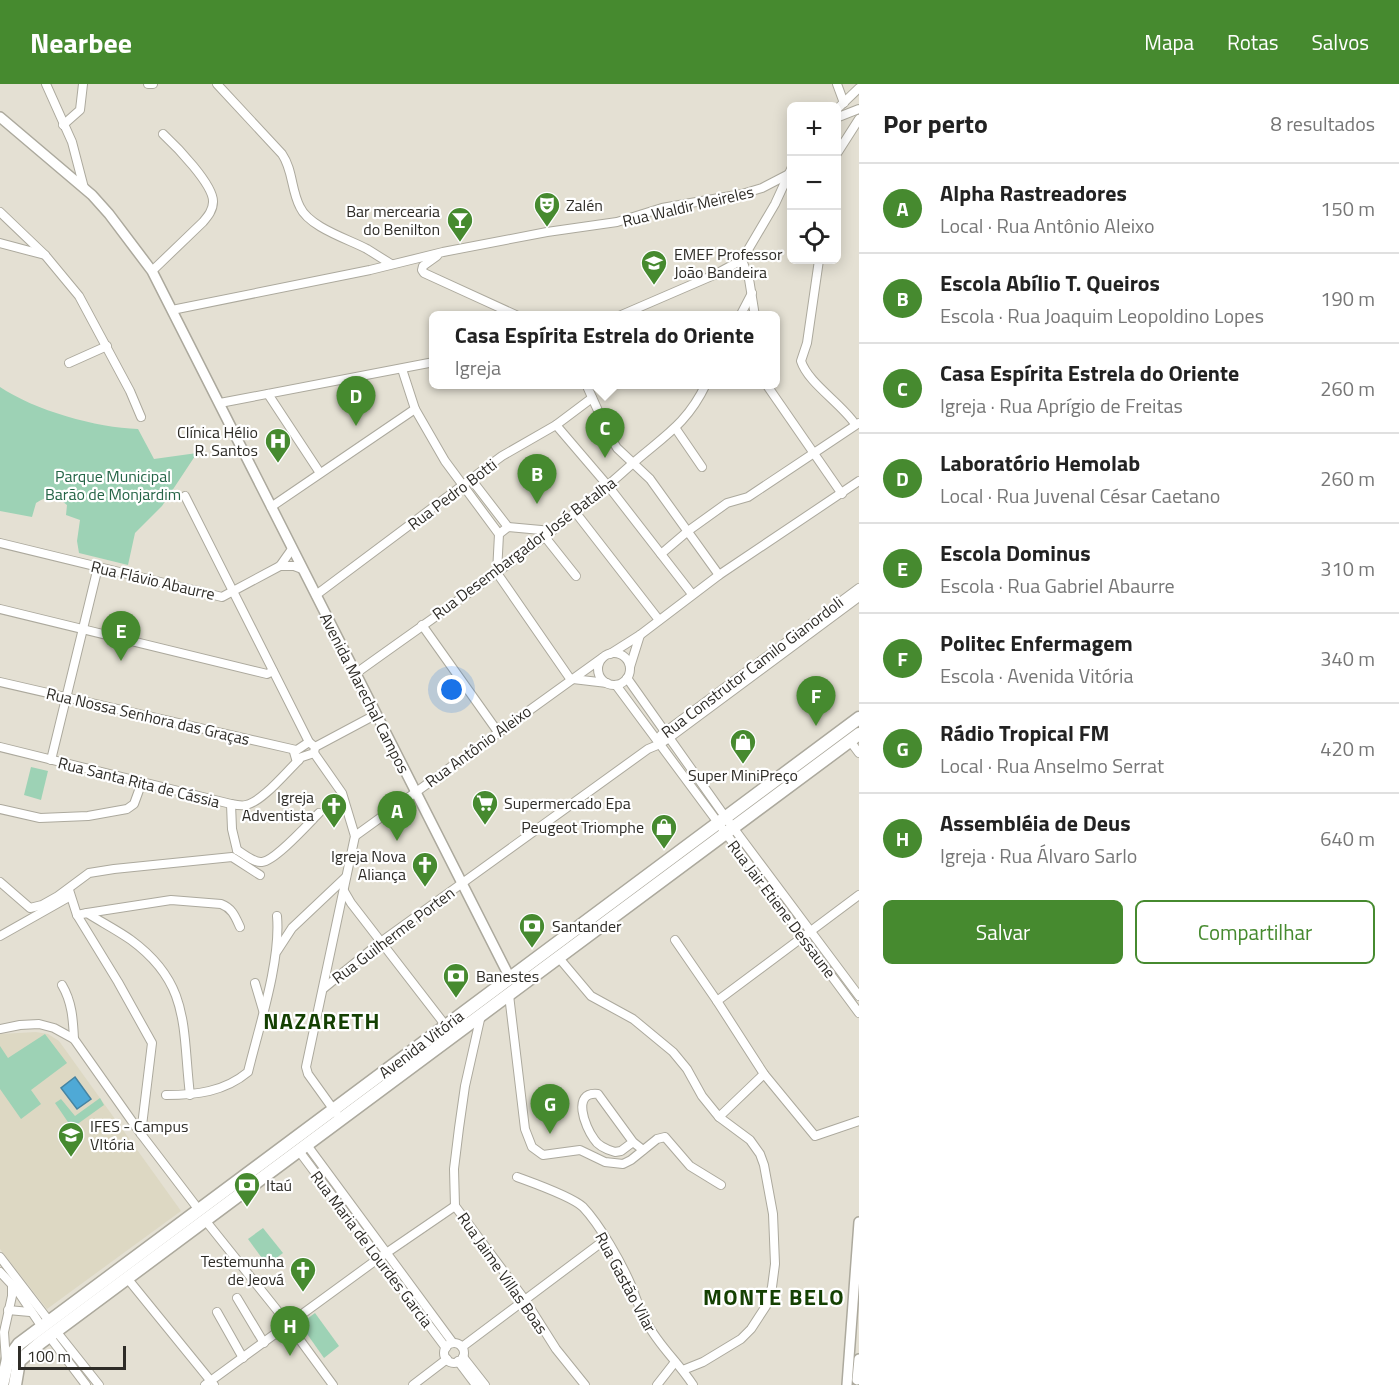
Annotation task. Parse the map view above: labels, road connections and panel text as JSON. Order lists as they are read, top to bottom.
{
  "streets": {
    "main road": ["Avenida Vitória"],
    "street": [
      "Rua Waldir Meireles",
      "Rua Pedro Botti",
      "Rua Desembargador José Batalha",
      "Rua Flávio Abaurre",
      "Rua Construtor Camilo Gianordoli",
      "Avenida Marechal Campos",
      "Rua Nossa Senhora das Graças",
      "Rua Antônio Aleixo",
      "Rua Santa Rita de Cássia",
      "Rua Jair Etiene Dessaune",
      "Rua Guilherme Porten",
      "Rua Maria de Lourdes Garcia",
      "Rua Jaime Villas Boas",
      "Rua Gastão Vilar"
    ]
  },
  "crossings": [
    ["Rua Waldir Meireles", "Avenida Marechal Campos"],
    ["Rua Pedro Botti", "Avenida Marechal Campos"],
    ["Rua Desembargador José Batalha", "Avenida Marechal Campos"],
    ["Rua Flávio Abaurre", "Avenida Marechal Campos"],
    ["Rua Construtor Camilo Gianordoli", "Avenida Marechal Campos"],
    ["Rua Construtor Camilo Gianordoli", "Rua Guilherme Porten"],
    ["Avenida Marechal Campos", "Rua Antônio Aleixo"],
    ["Avenida Marechal Campos", "Rua Guilherme Porten"],
    ["Avenida Marechal Campos", "Avenida Vitória"],
    ["Rua Jair Etiene Dessaune", "Avenida Vitória"],
    ["Avenida Vitória", "Rua Maria de Lourdes Garcia"],
    ["Avenida Vitória", "Rua Jaime Villas Boas"]
  ],
  "districts": ["NAZARETH", "MONTE BELO"],
  "parks": ["Parque Municipal Barão de Monjardim"],
  "places": {
    "theatre": ["Zalén"],
    "bar": ["Bar mercearia do Benilton"],
    "school or university": ["EMEF Professor João Bandeira", "IFES - Campus VItória"],
    "hospital": ["Clínica Hélio R. Santos"],
    "shop": ["Super MiniPreço", "Peugeot Triomphe"],
    "supermarket": ["Supermercado Epa"],
    "church": ["Igreja Adventista", "Igreja Nova Aliança", "Testemunha de Jeová"],
    "bank": ["Santander", "Banestes", "Itaú"]
  },
  "scale_bar": "100 m",
  "page": {
    "header": "Nearbee",
    "nav": ["Mapa", "Rotas", "Salvos"],
    "heading": ["Por perto", "8 resultados"],
    "map_buttons": ["+", "−"],
    "list": [
      {
        "mark": "A",
        "name": "Alpha Rastreadores",
        "note": "Local · Rua Antônio Aleixo",
        "value": "150 m"
      },
      {
        "mark": "B",
        "name": "Escola Abílio T. Queiros",
        "note": "Escola · Rua Joaquim Leopoldino Lopes",
        "value": "190 m"
      },
      {
        "mark": "C",
        "name": "Casa Espírita Estrela do Oriente",
        "note": "Igreja · Rua Aprígio de Freitas",
        "value": "260 m"
      },
      {
        "mark": "D",
        "name": "Laboratório Hemolab",
        "note": "Local · Rua Juvenal César Caetano",
        "value": "260 m"
      },
      {
        "mark": "E",
        "name": "Escola Dominus",
        "note": "Escola · Rua Gabriel Abaurre",
        "value": "310 m"
      },
      {
        "mark": "F",
        "name": "Politec Enfermagem",
        "note": "Escola · Avenida Vitória",
        "value": "340 m"
      },
      {
        "mark": "G",
        "name": "Rádio Tropical FM",
        "note": "Local · Rua Anselmo Serrat",
        "value": "420 m"
      },
      {
        "mark": "H",
        "name": "Assembléia de Deus",
        "note": "Igreja · Rua Álvaro Sarlo",
        "value": "640 m"
      }
    ],
    "popup": ["Casa Espírita Estrela do Oriente", "Igreja"],
    "pins": [
      "D",
      "C",
      "B",
      "E",
      "F",
      "A",
      "G",
      "H"
    ],
    "buttons": ["Salvar", "Compartilhar"],
    "scale": "100 m"
  }
}
